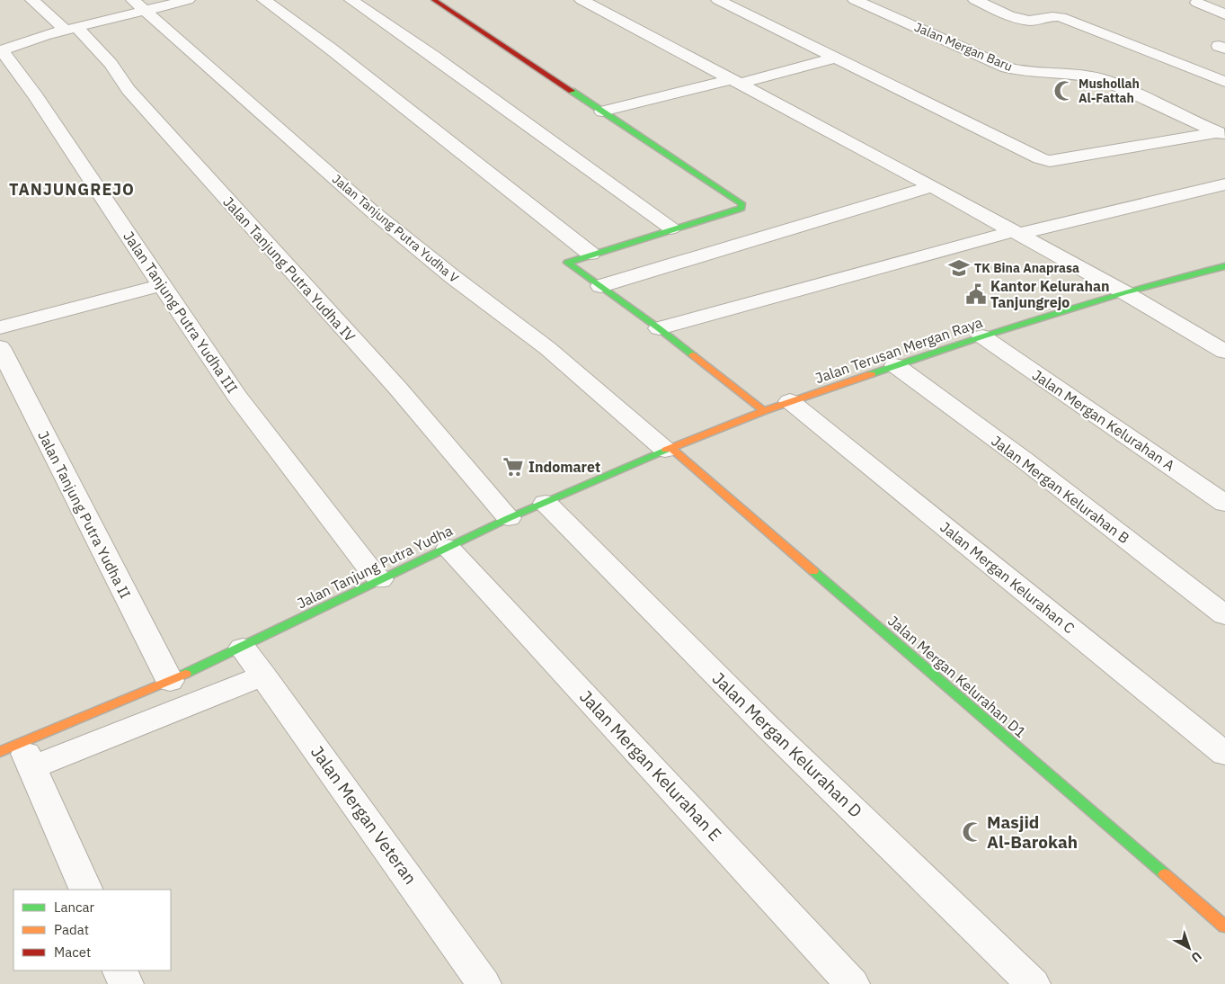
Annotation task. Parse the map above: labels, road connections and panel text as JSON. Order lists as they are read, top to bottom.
{
  "streets": {
    "street": [
      "Jalan Mergan Baru",
      "Jalan Tanjung Putra Yudha V",
      "Jalan Tanjung Putra Yudha IV",
      "Jalan Tanjung Putra Yudha III",
      "Jalan Terusan Mergan Raya",
      "Jalan Mergan Kelurahan A",
      "Jalan Mergan Kelurahan B",
      "Jalan Tanjung Putra Yudha II",
      "Jalan Tanjung Putra Yudha",
      "Jalan Mergan Kelurahan C",
      "Jalan Mergan Kelurahan D1",
      "Jalan Mergan Kelurahan D",
      "Jalan Mergan Kelurahan E",
      "Jalan Mergan Veteran"
    ]
  },
  "crossings": [
    ["Jalan Tanjung Putra Yudha V", "Jalan Tanjung Putra Yudha"],
    ["Jalan Tanjung Putra Yudha V", "Jalan Mergan Kelurahan D1"],
    ["Jalan Tanjung Putra Yudha IV", "Jalan Tanjung Putra Yudha"],
    ["Jalan Tanjung Putra Yudha III", "Jalan Tanjung Putra Yudha"],
    ["Jalan Terusan Mergan Raya", "Jalan Mergan Kelurahan A"],
    ["Jalan Terusan Mergan Raya", "Jalan Mergan Kelurahan B"],
    ["Jalan Terusan Mergan Raya", "Jalan Tanjung Putra Yudha"],
    ["Jalan Terusan Mergan Raya", "Jalan Mergan Kelurahan C"],
    ["Jalan Tanjung Putra Yudha II", "Jalan Tanjung Putra Yudha"],
    ["Jalan Tanjung Putra Yudha", "Jalan Mergan Kelurahan D1"],
    ["Jalan Tanjung Putra Yudha", "Jalan Mergan Kelurahan D"],
    ["Jalan Tanjung Putra Yudha", "Jalan Mergan Kelurahan E"],
    ["Jalan Tanjung Putra Yudha", "Jalan Mergan Veteran"]
  ],
  "districts": ["TANJUNGREJO"],
  "places": {
    "mosque": ["Mushollah Al-Fattah", "Masjid Al-Barokah"],
    "school or university": ["TK Bina Anaprasa"],
    "public building": ["Kantor Kelurahan Tanjungrejo"],
    "supermarket": ["Indomaret"]
  },
  "legend": ["Lancar", "Padat", "Macet"],
  "north": "bottom right"
}
